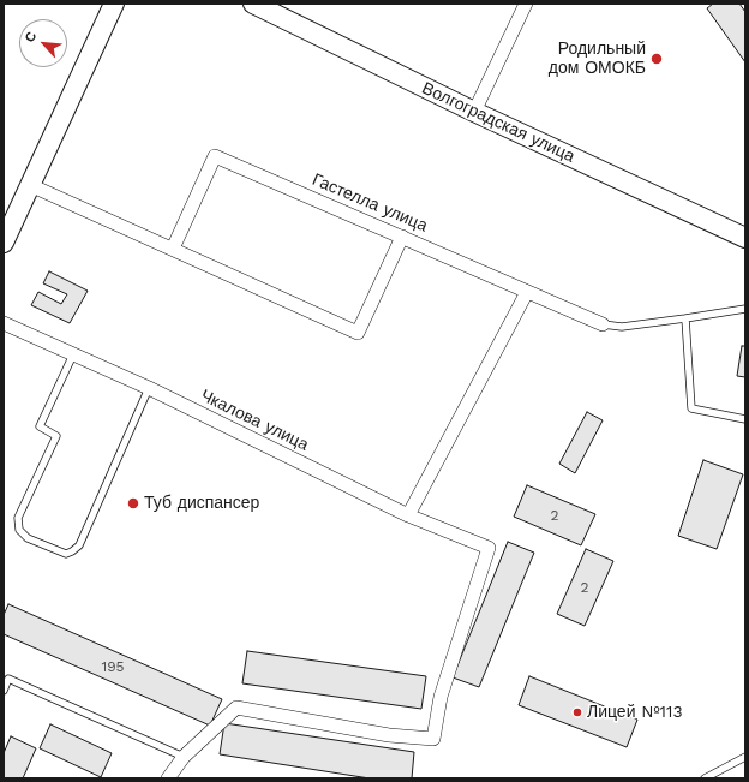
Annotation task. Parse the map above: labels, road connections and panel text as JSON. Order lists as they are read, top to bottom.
{
  "streets": {
    "street": ["Волгоградская улица", "Гастелла улица", "Чкалова улица"]
  },
  "places": ["Родильный дом ОМОКБ", "Туб диспансер", "Лицей №113"],
  "house_numbers": ["2", "2", "195"],
  "north": "top left"
}
